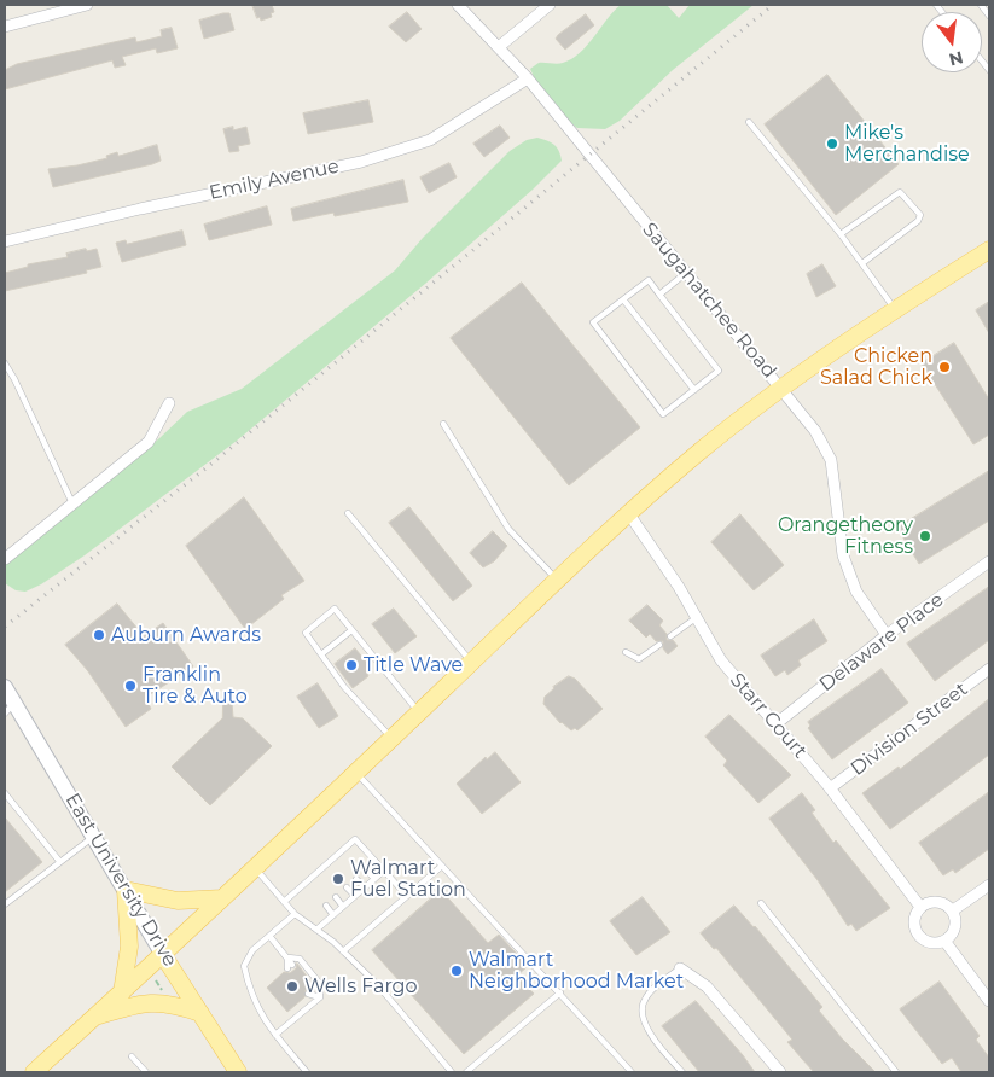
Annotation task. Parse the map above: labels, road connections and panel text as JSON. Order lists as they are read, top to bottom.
{
  "streets": {
    "main road": ["East University Drive"],
    "street": [
      "Emily Avenue",
      "Saugahatchee Road",
      "Delaware Place",
      "Starr Court",
      "Division Street"
    ]
  },
  "crossings": [
    ["Emily Avenue", "Saugahatchee Road"],
    ["Saugahatchee Road", "Delaware Place"],
    ["Delaware Place", "Starr Court"],
    ["Starr Court", "Division Street"]
  ],
  "places": [
    "Mike's Merchandise",
    "Chicken Salad Chick",
    "Orangetheory Fitness",
    "Auburn Awards",
    "Title Wave",
    "Franklin Tire & Auto",
    "Walmart Fuel Station",
    "Walmart Neighborhood Market",
    "Wells Fargo"
  ],
  "north": "bottom"
}
